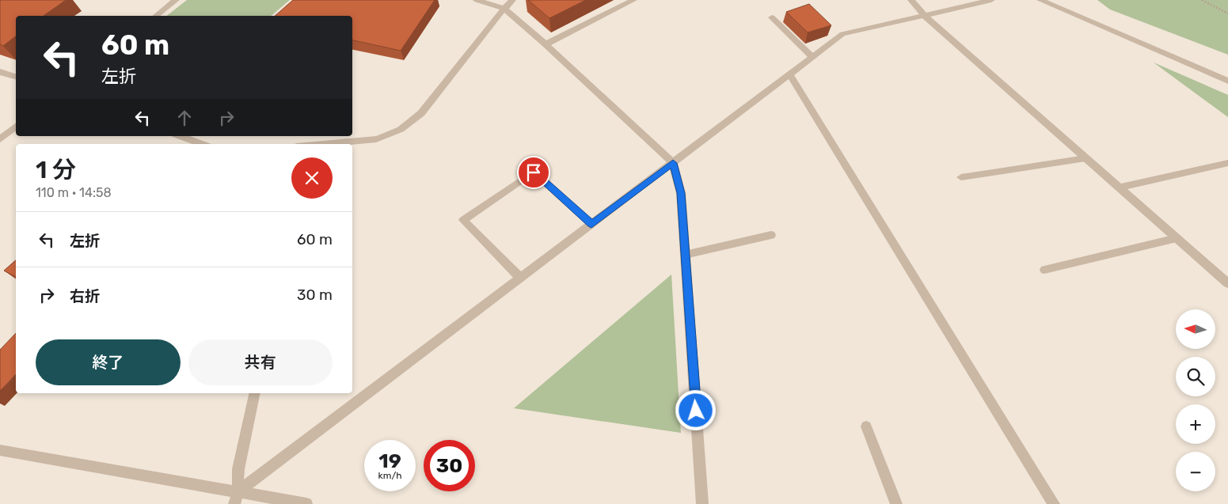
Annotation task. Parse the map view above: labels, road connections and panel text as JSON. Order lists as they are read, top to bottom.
{
  "north": "left",
  "page": {
    "turn": ["60 m", "左折"],
    "heading": ["1 分", "110 m · 14:58"],
    "list": [
      {
        "name": "左折",
        "value": "60 m"
      },
      {
        "name": "右折",
        "value": "30 m"
      }
    ],
    "map_buttons": ["+", "−"],
    "buttons": ["終了", "共有"],
    "speed": "19 km/h",
    "limit": "30"
  }
}
